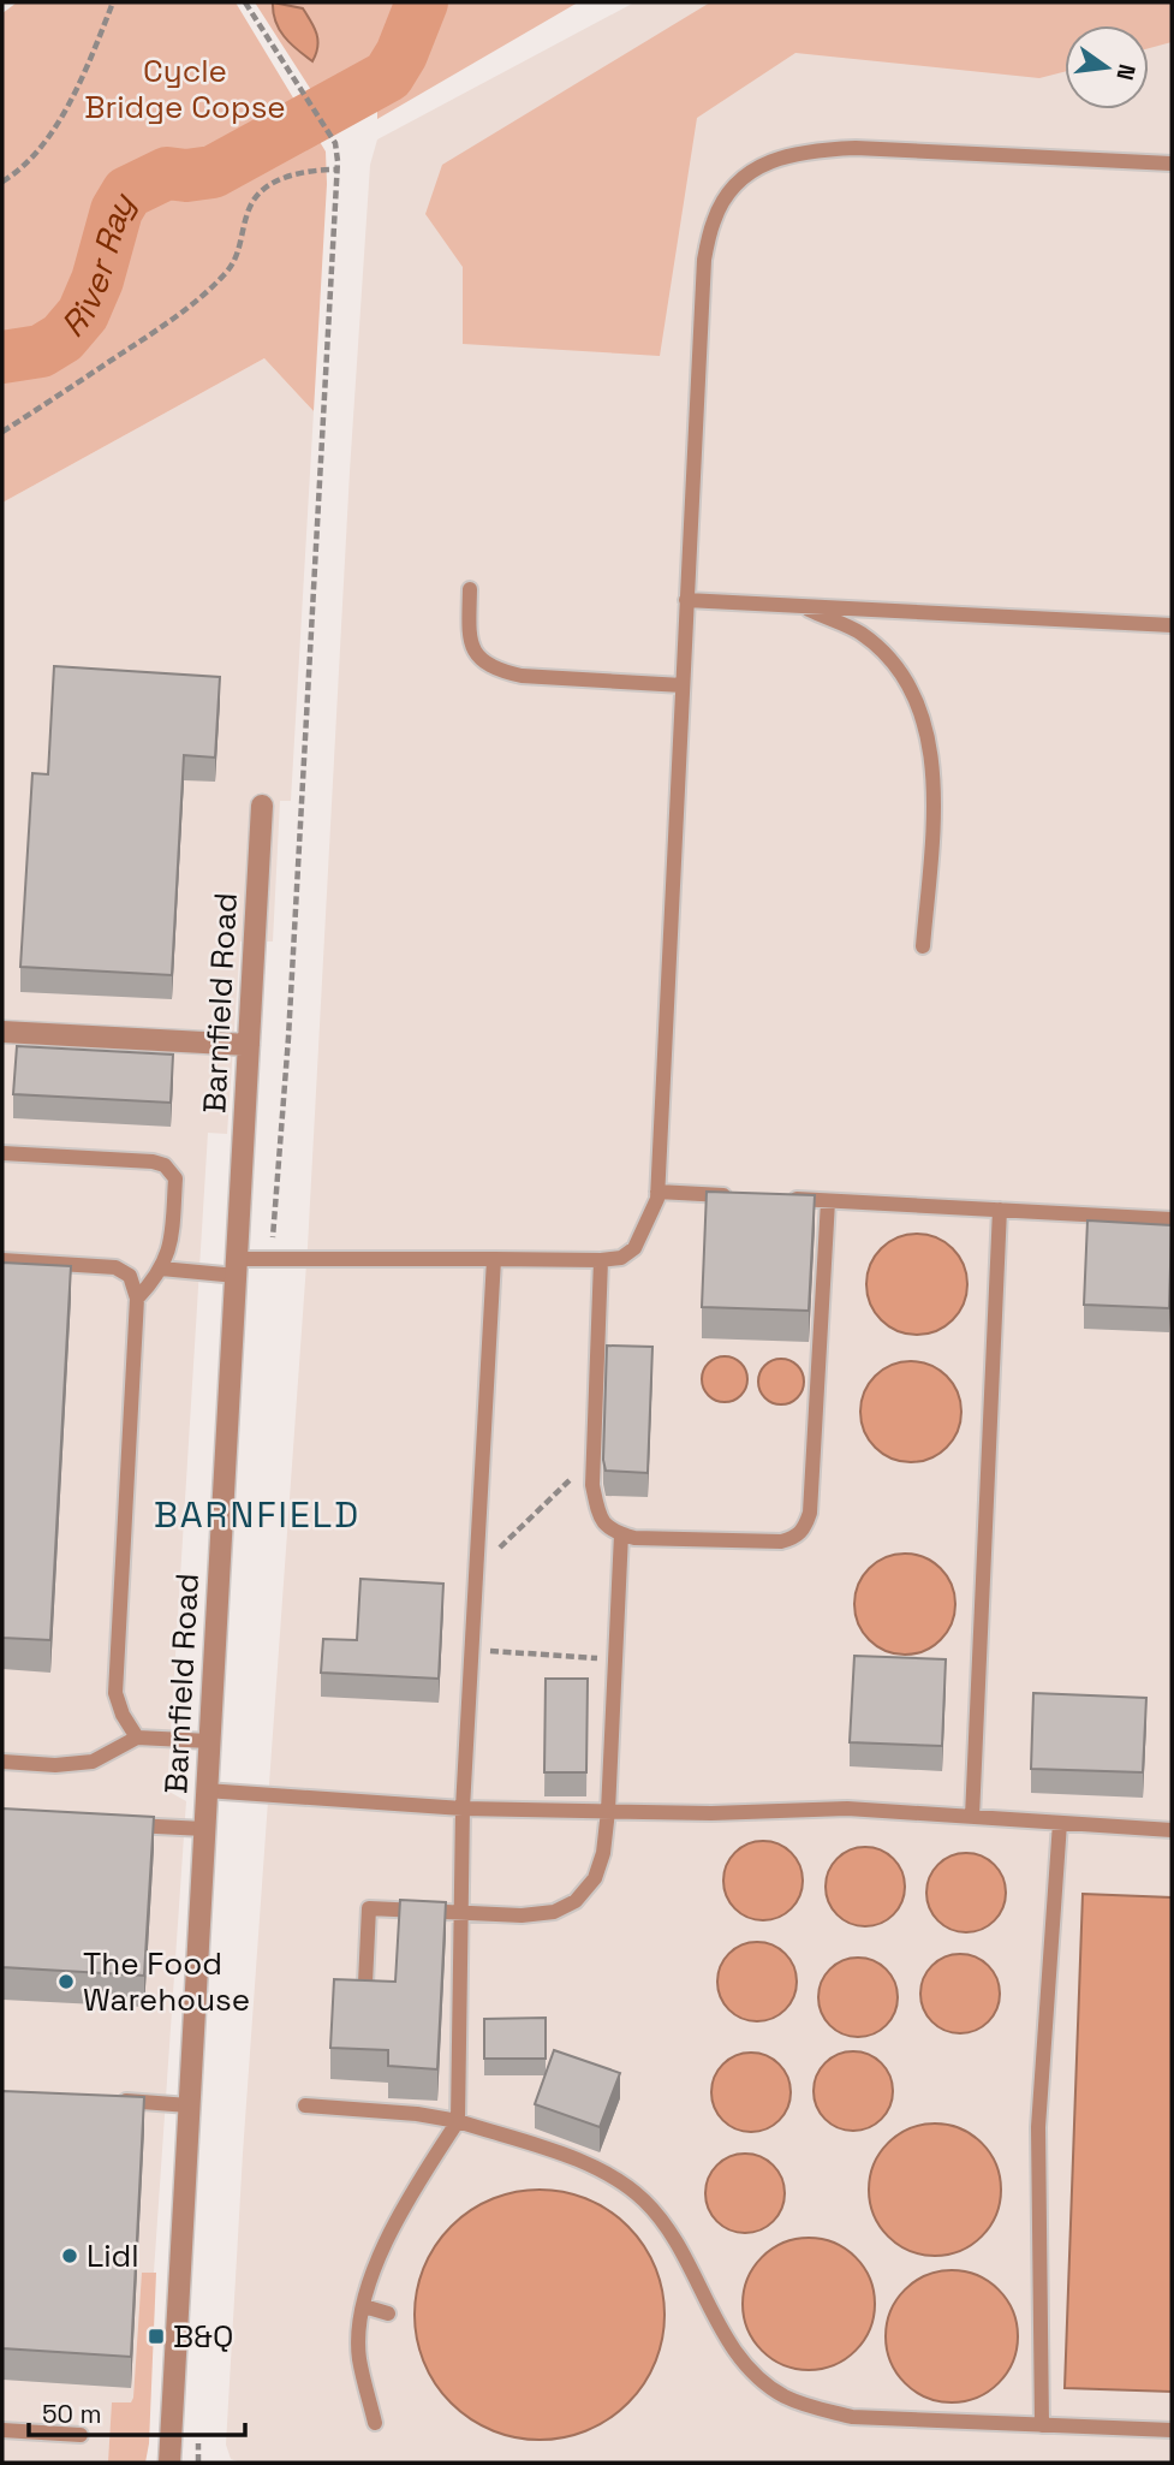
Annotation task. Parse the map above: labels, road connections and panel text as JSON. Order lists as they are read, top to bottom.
{
  "streets": {
    "street": ["Barnfield Road"]
  },
  "districts": ["BARNFIELD"],
  "water": ["River Ray"],
  "parks": ["Cycle Bridge Copse"],
  "places": {
    "other": ["The Food Warehouse", "Lidl"],
    "transit": ["B&Q"]
  },
  "scale_bar": "50 m",
  "north": "right"
}
